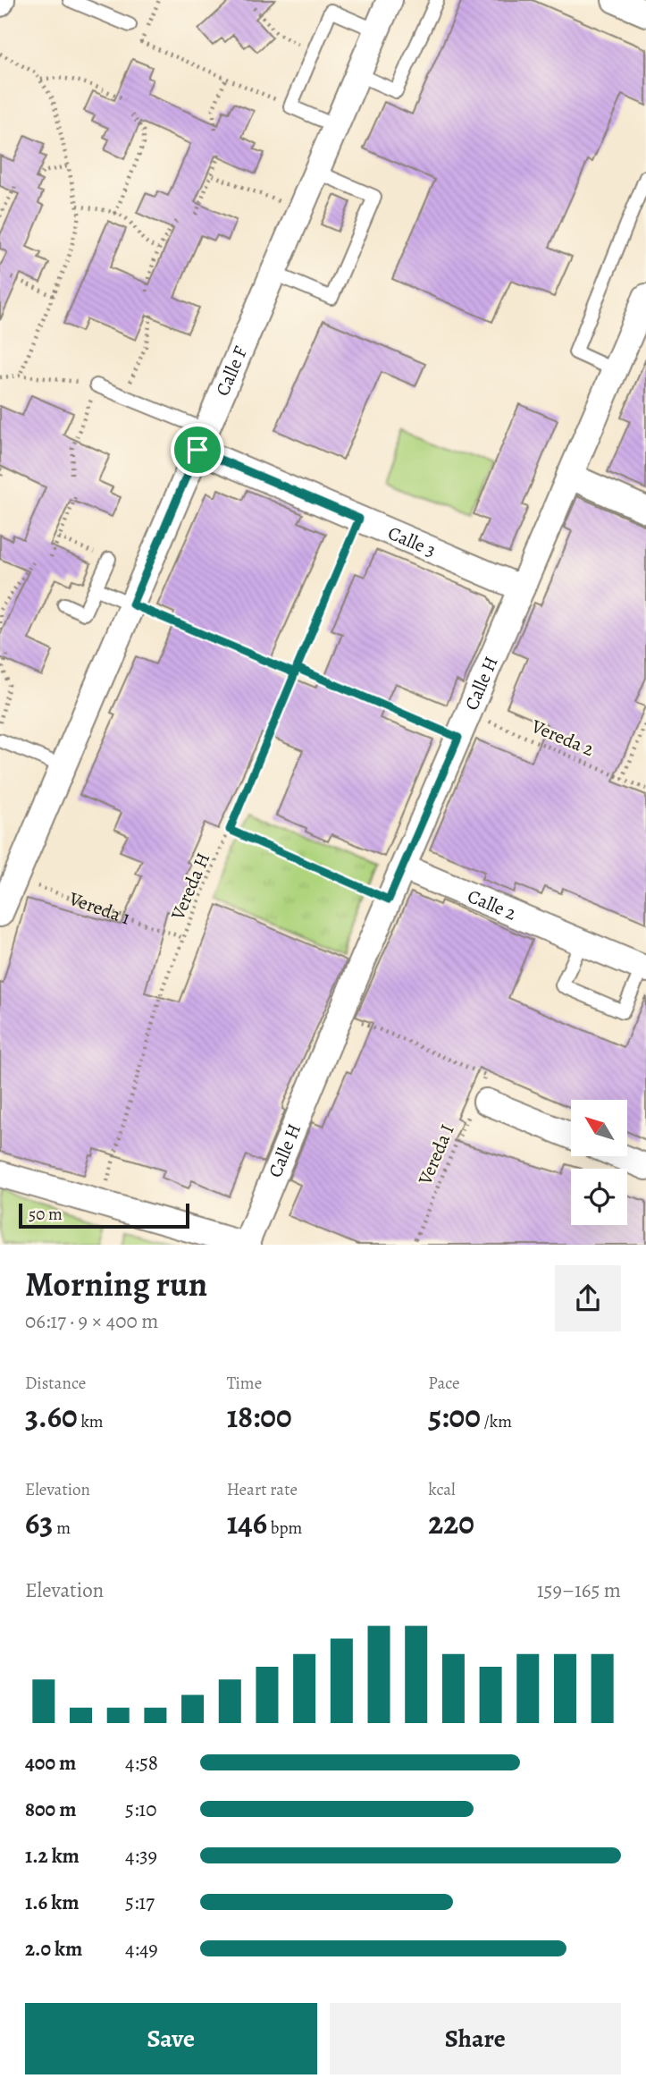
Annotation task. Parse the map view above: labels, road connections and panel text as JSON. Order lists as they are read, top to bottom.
{
  "streets": {
    "street": [
      "Calle F",
      "Calle 3",
      "Calle H",
      "Calle 2"
    ],
    "path": [
      "Vereda 2",
      "Vereda H",
      "Vereda 1",
      "Vereda I"
    ]
  },
  "crossings": [
    ["Calle F", "Calle 3"],
    ["Calle F", "Vereda 1"],
    ["Calle 3", "Calle H"],
    ["Calle 3", "Vereda H"],
    ["Calle H", "Vereda 2"],
    ["Calle H", "Calle 2"],
    ["Calle H", "Vereda I"],
    ["Vereda H", "Vereda 1"]
  ],
  "scale_bar": "50 m",
  "north": "top left",
  "page": {
    "scale": "50 m",
    "heading": ["Morning run", "06:17 · 9 × 400 m"],
    "stats": [
      ["Distance", "3.60 km"],
      ["Time", "18:00"],
      ["Pace", "5:00 /km"],
      ["Elevation", "63 m"],
      ["Heart rate", "146 bpm"],
      ["kcal", "220"]
    ],
    "chart": ["Elevation", "159–165 m"],
    "list": [
      {
        "name": "400 m",
        "note": "4:58"
      },
      {
        "name": "800 m",
        "note": "5:10"
      },
      {
        "name": "1.2 km",
        "note": "4:39"
      },
      {
        "name": "1.6 km",
        "note": "5:17"
      },
      {
        "name": "2.0 km",
        "note": "4:49"
      }
    ],
    "buttons": ["Save", "Share"]
  }
}
